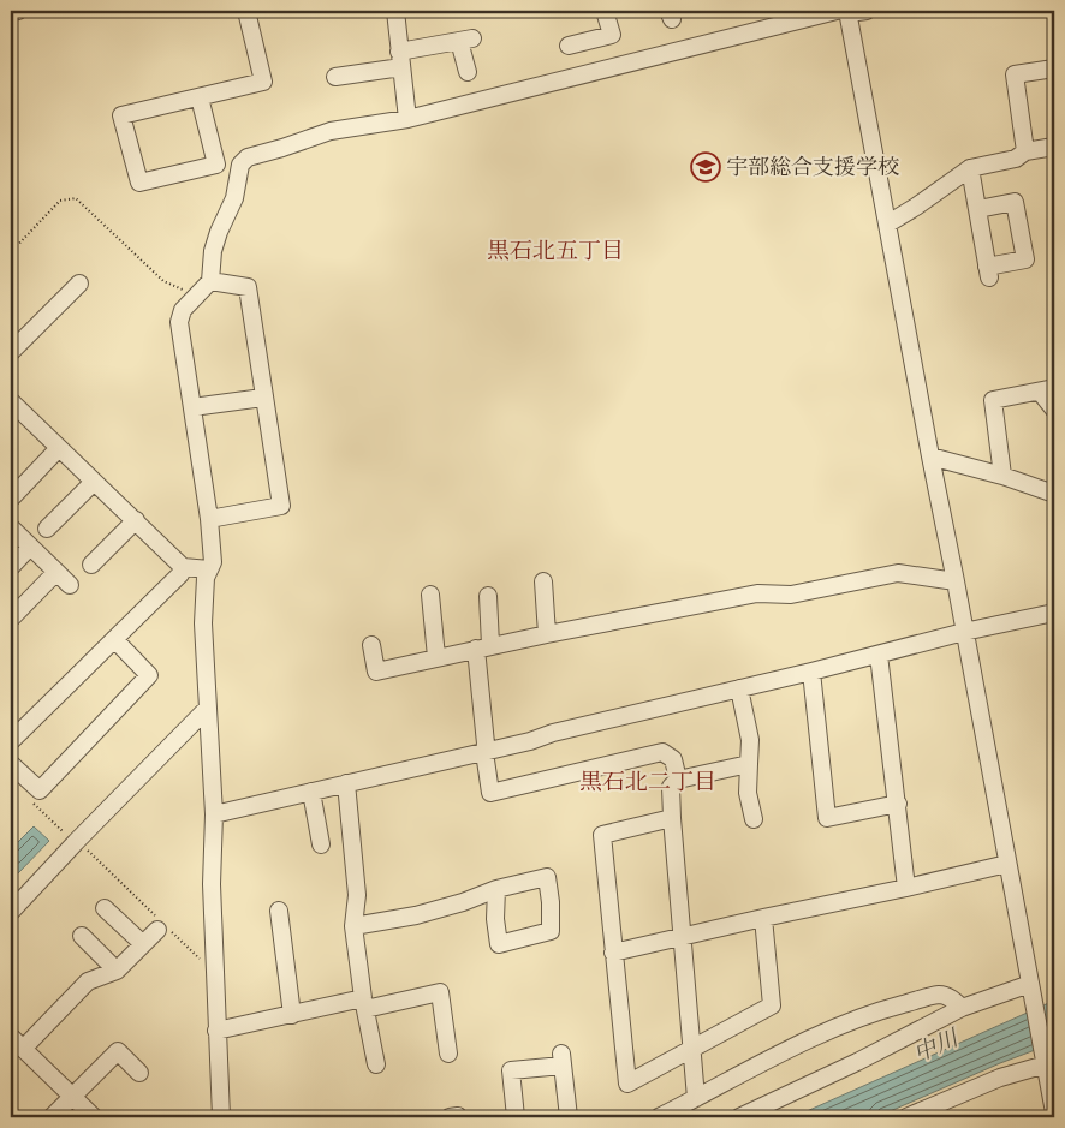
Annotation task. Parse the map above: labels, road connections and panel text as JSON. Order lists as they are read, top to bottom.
{
  "districts": ["黒石北五丁目", "黒石北二丁目"],
  "water": ["中川"],
  "places": {
    "school or university": ["宇部総合支援学校"]
  }
}
